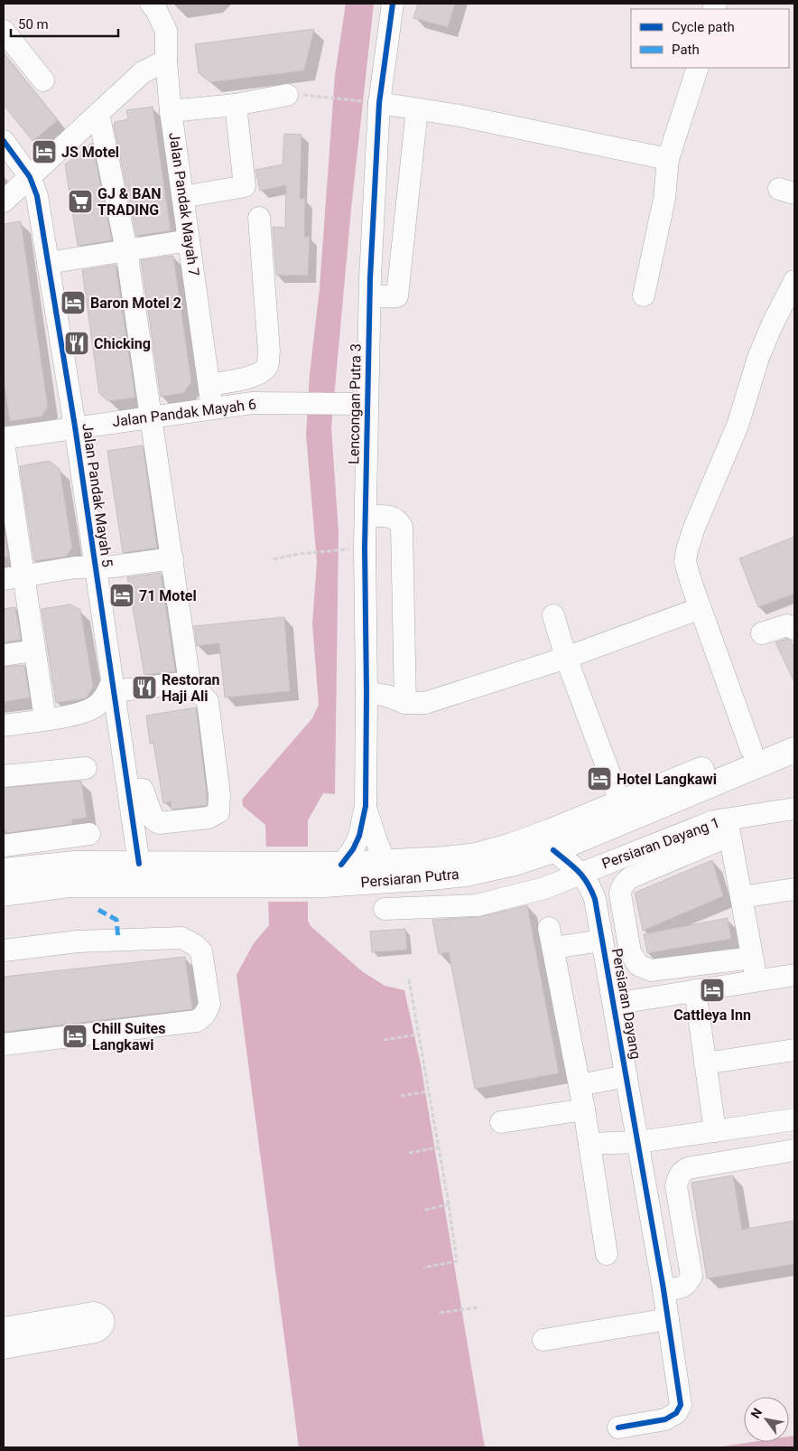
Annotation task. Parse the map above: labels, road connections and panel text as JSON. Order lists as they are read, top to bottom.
{
  "streets": {
    "main road": ["Persiaran Putra"],
    "street": [
      "Jalan Pandak Mayah 7",
      "Lencongan Putra 3",
      "Jalan Pandak Mayah 6",
      "Jalan Pandak Mayah 5",
      "Persiaran Dayang 1",
      "Persiaran Dayang"
    ]
  },
  "crossings": [
    ["Jalan Pandak Mayah 7", "Jalan Pandak Mayah 6"],
    ["Lencongan Putra 3", "Jalan Pandak Mayah 6"],
    ["Jalan Pandak Mayah 6", "Jalan Pandak Mayah 5"],
    ["Jalan Pandak Mayah 5", "Persiaran Putra"],
    ["Persiaran Dayang 1", "Persiaran Dayang"]
  ],
  "places": {
    "hotel": [
      "JS Motel",
      "Baron Motel 2",
      "71 Motel",
      "Hotel Langkawi",
      "Cattleya Inn",
      "Chill Suites Langkawi"
    ],
    "supermarket": ["GJ & BAN TRADING"],
    "restaurant": ["Chicking", "Restoran Haji Ali"]
  },
  "legend": ["Cycle path", "Path"],
  "scale_bar": "50 m",
  "north": "top left"
}
